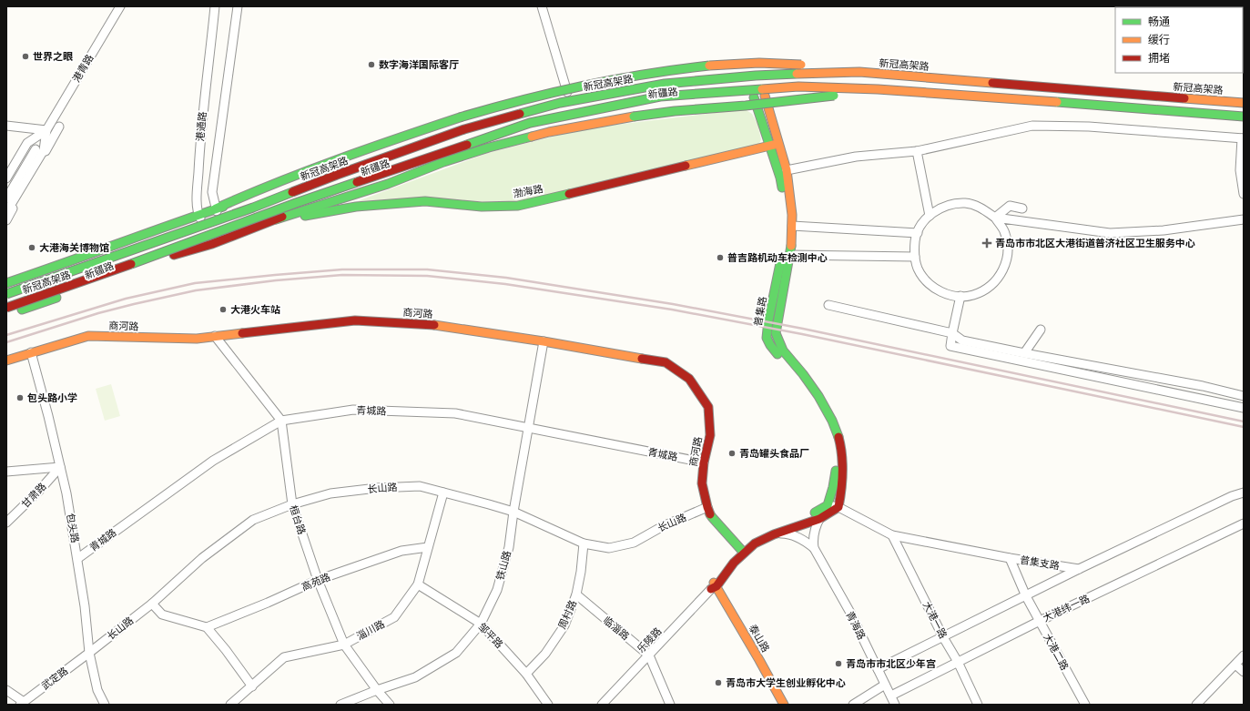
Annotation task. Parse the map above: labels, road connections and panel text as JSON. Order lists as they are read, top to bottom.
{
  "streets": {
    "main road": [
      "新冠高架路",
      "新疆路",
      "渤海路",
      "普集路",
      "商河路",
      "泰山路",
      "乐陵路"
    ],
    "street": [
      "港青路",
      "港通路",
      "青城路",
      "长山路",
      "甘肃路",
      "桓台路",
      "包头路",
      "普集支路",
      "铁山路",
      "高苑路",
      "大港纬一路",
      "周村路",
      "大港一路",
      "青海路",
      "临淄路",
      "淄川路",
      "邹平路",
      "大港二路",
      "武定路"
    ]
  },
  "crossings": [
    ["新疆路", "港通路"],
    ["新疆路", "渤海路"],
    ["新疆路", "普集路"],
    ["渤海路", "普集路"],
    ["普集路", "普集支路"],
    ["普集路", "乐陵路"],
    ["商河路", "青城路"],
    ["商河路", "长山路"],
    ["商河路", "包头路"],
    ["商河路", "铁山路"],
    ["商河路", "乐陵路"],
    ["青城路", "桓台路"],
    ["青城路", "包头路"],
    ["青城路", "铁山路"],
    ["长山路", "桓台路"],
    ["长山路", "包头路"],
    ["长山路", "铁山路"],
    ["长山路", "周村路"],
    ["长山路", "淄川路"],
    ["长山路", "武定路"],
    ["甘肃路", "包头路"],
    ["桓台路", "铁山路"],
    ["桓台路", "高苑路"],
    ["桓台路", "淄川路"],
    ["包头路", "武定路"],
    ["普集支路", "大港一路"],
    ["普集支路", "乐陵路"],
    ["普集支路", "大港二路"],
    ["铁山路", "邹平路"],
    ["高苑路", "淄川路"],
    ["大港纬一路", "大港一路"],
    ["大港纬一路", "青海路"],
    ["大港纬一路", "大港二路"],
    ["周村路", "临淄路"],
    ["周村路", "邹平路"],
    ["青海路", "乐陵路"],
    ["临淄路", "乐陵路"],
    ["淄川路", "邹平路"],
    ["泰山路", "乐陵路"]
  ],
  "places": {
    "other": [
      "世界之眼",
      "数字海洋国际客厅",
      "大港海关博物馆",
      "普吉路机动车检测中心",
      "大港火车站",
      "包头路小学",
      "青岛罐头食品厂",
      "青岛市市北区少年宫",
      "青岛市大学生创业孵化中心"
    ],
    "health": ["青岛市市北区大港街道普济社区卫生服务中心"]
  },
  "legend": ["畅通", "缓行", "拥堵"]
}
